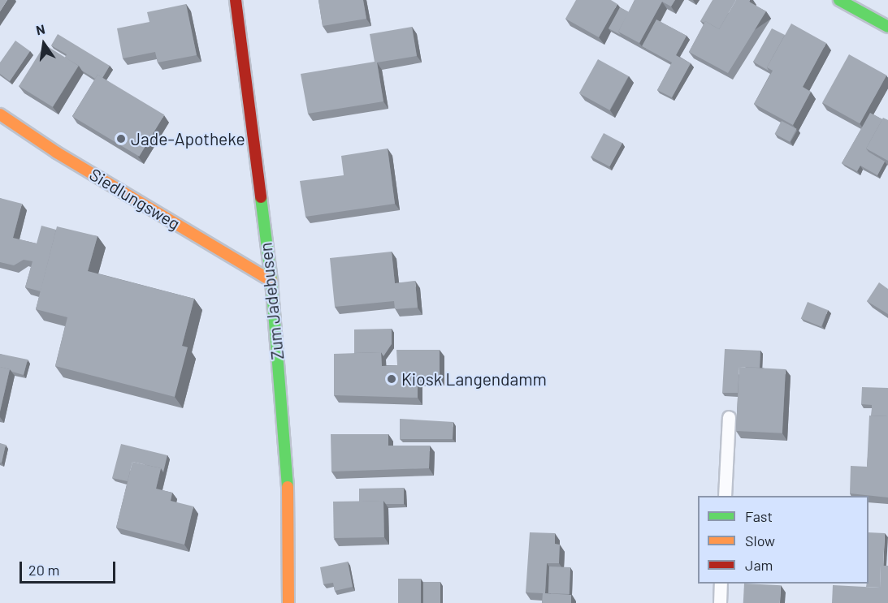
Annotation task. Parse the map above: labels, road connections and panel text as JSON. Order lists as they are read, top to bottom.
{
  "streets": {
    "street": ["Siedlungsweg", "Zum Jadebusen"]
  },
  "crossings": [
    ["Siedlungsweg", "Zum Jadebusen"]
  ],
  "places": ["Jade-Apotheke", "Kiosk Langendamm"],
  "legend": ["Fast", "Slow", "Jam"],
  "scale_bar": "20 m",
  "north": "top"
}
